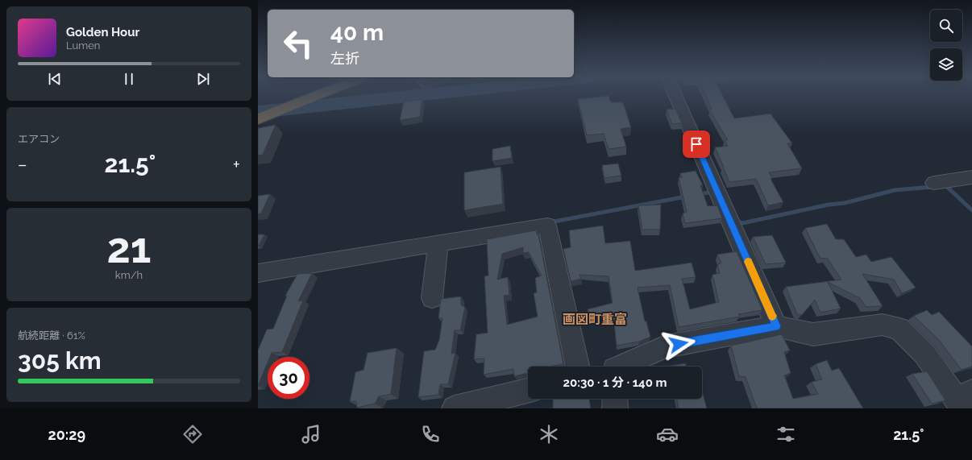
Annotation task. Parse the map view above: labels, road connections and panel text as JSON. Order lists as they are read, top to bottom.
{
  "districts": ["画図町重富"],
  "page": {
    "turn": ["40 m", "左折"],
    "song": ["Golden Hour", "Lumen"],
    "tile": [
      "エアコン",
      ["21", "km/h"],
      ["航続距離 · 61%", "305 km"]
    ],
    "heat": ["−", "21.5°", "+"],
    "limit": "30",
    "trip": "20:30 · 1 分 · 140 m",
    "tabs": ["20:29", "21.5°"]
  }
}
